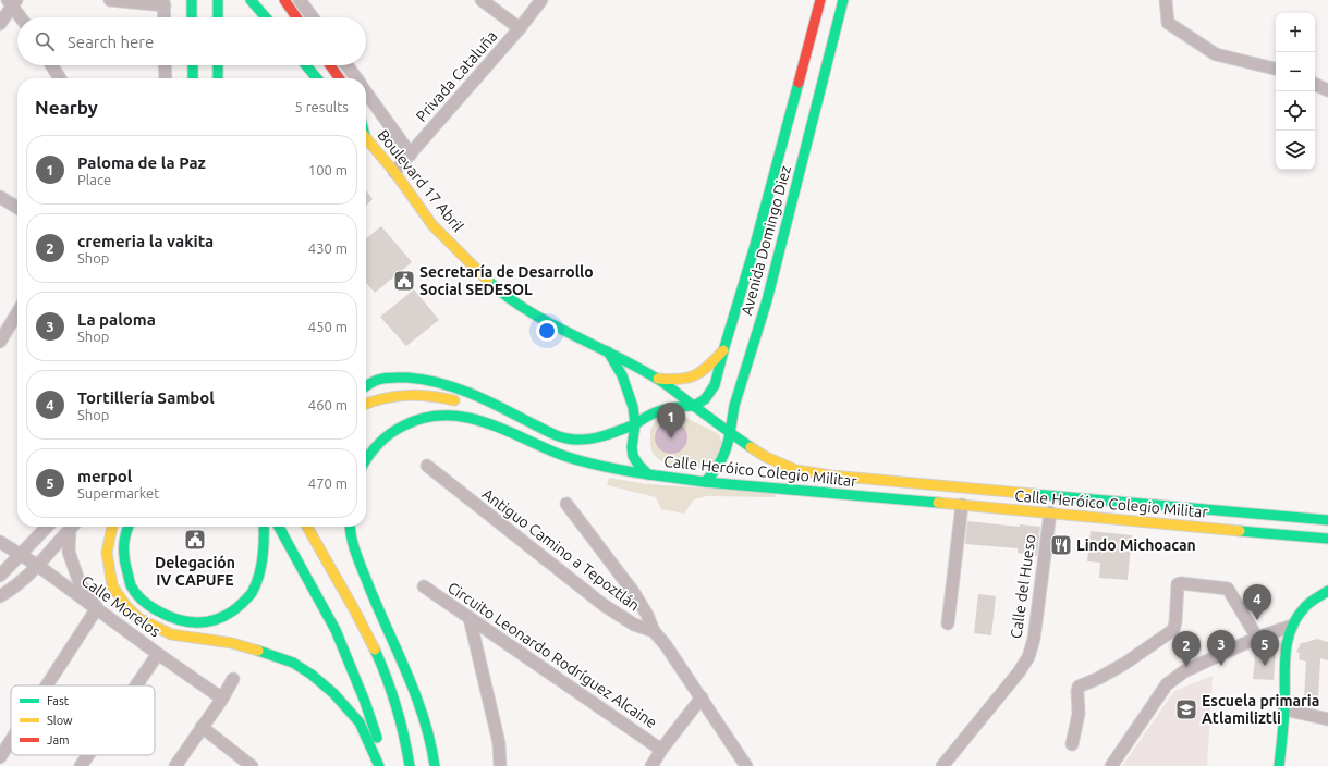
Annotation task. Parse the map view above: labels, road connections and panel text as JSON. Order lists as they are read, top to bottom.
{
  "streets": {
    "main road": ["Boulevard 17 Abril", "Avenida Domingo Diez", "Calle Heróico Colegio Militar"],
    "street": [
      "Privada Cataluña",
      "Antiguo Camino a Tepoztlán",
      "Calle del Hueso",
      "Calle Morelos",
      "Circuito Leonardo Rodríguez Alcaine"
    ]
  },
  "crossings": [
    ["Privada Cataluña", "Boulevard 17 Abril"],
    ["Boulevard 17 Abril", "Avenida Domingo Diez"],
    ["Boulevard 17 Abril", "Calle Heróico Colegio Militar"],
    ["Avenida Domingo Diez", "Calle Heróico Colegio Militar"],
    ["Calle Heróico Colegio Militar", "Calle del Hueso"]
  ],
  "places": {
    "public building": ["Secretaría de Desarrollo Social SEDESOL", "Delegación IV CAPUFE"],
    "restaurant": ["Lindo Michoacan"],
    "school or university": ["Escuela primaria Atlamiliztli"]
  },
  "legend": ["Fast", "Slow", "Jam"],
  "page": {
    "map_buttons": ["+", "−"],
    "search": "Search here",
    "heading": ["Nearby", "5 results"],
    "list": [
      {
        "mark": "1",
        "name": "Paloma de la Paz",
        "note": "Place",
        "value": "100 m"
      },
      {
        "mark": "2",
        "name": "cremeria la vakita",
        "note": "Shop",
        "value": "430 m"
      },
      {
        "mark": "3",
        "name": "La paloma",
        "note": "Shop",
        "value": "450 m"
      },
      {
        "mark": "4",
        "name": "Tortillería Sambol",
        "note": "Shop",
        "value": "460 m"
      },
      {
        "mark": "5",
        "name": "merpol",
        "note": "Supermarket",
        "value": "470 m"
      }
    ],
    "pins": [
      "1",
      "4",
      "3",
      "5",
      "2"
    ]
  }
}
